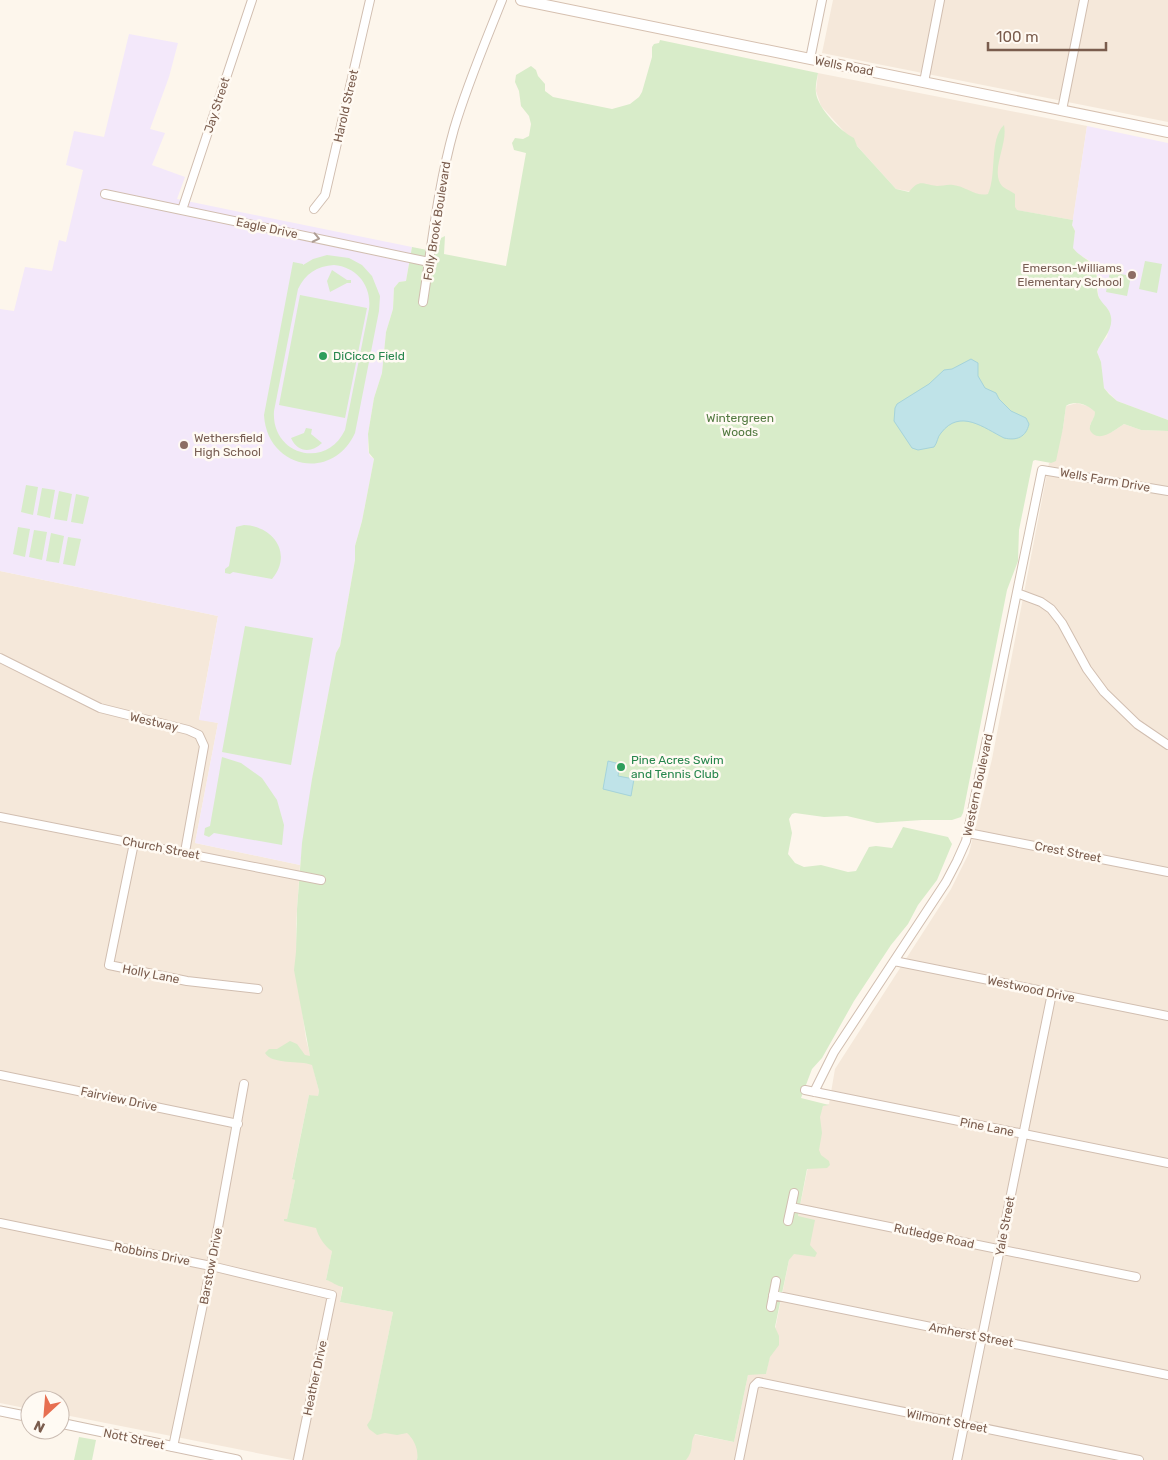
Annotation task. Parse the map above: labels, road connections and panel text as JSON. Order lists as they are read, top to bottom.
{
  "streets": {
    "main road": ["Wells Road"],
    "street": [
      "Jay Street",
      "Harold Street",
      "Folly Brook Boulevard",
      "Eagle Drive",
      "Wells Farm Drive",
      "Westway",
      "Western Boulevard",
      "Church Street",
      "Crest Street",
      "Holly Lane",
      "Westwood Drive",
      "Fairview Drive",
      "Pine Lane",
      "Yale Street",
      "Rutledge Road",
      "Robbins Drive",
      "Barstow Drive",
      "Amherst Street",
      "Heather Drive",
      "Wilmont Street",
      "Nott Street"
    ]
  },
  "crossings": [
    ["Jay Street", "Eagle Drive"],
    ["Folly Brook Boulevard", "Eagle Drive"],
    ["Wells Farm Drive", "Western Boulevard"],
    ["Westway", "Church Street"],
    ["Western Boulevard", "Crest Street"],
    ["Western Boulevard", "Westwood Drive"],
    ["Western Boulevard", "Pine Lane"],
    ["Church Street", "Holly Lane"],
    ["Westwood Drive", "Yale Street"],
    ["Fairview Drive", "Barstow Drive"],
    ["Pine Lane", "Yale Street"],
    ["Yale Street", "Rutledge Road"],
    ["Yale Street", "Amherst Street"],
    ["Yale Street", "Wilmont Street"],
    ["Robbins Drive", "Barstow Drive"],
    ["Robbins Drive", "Heather Drive"],
    ["Barstow Drive", "Nott Street"]
  ],
  "one_way": ["Eagle Drive"],
  "parks": ["Wintergreen Woods"],
  "places": [
    "Emerson-Williams Elementary School",
    "DiCicco Field",
    "Wethersfield High School",
    "Pine Acres Swim and Tennis Club"
  ],
  "scale_bar": "100 m",
  "north": "bottom left"
}
